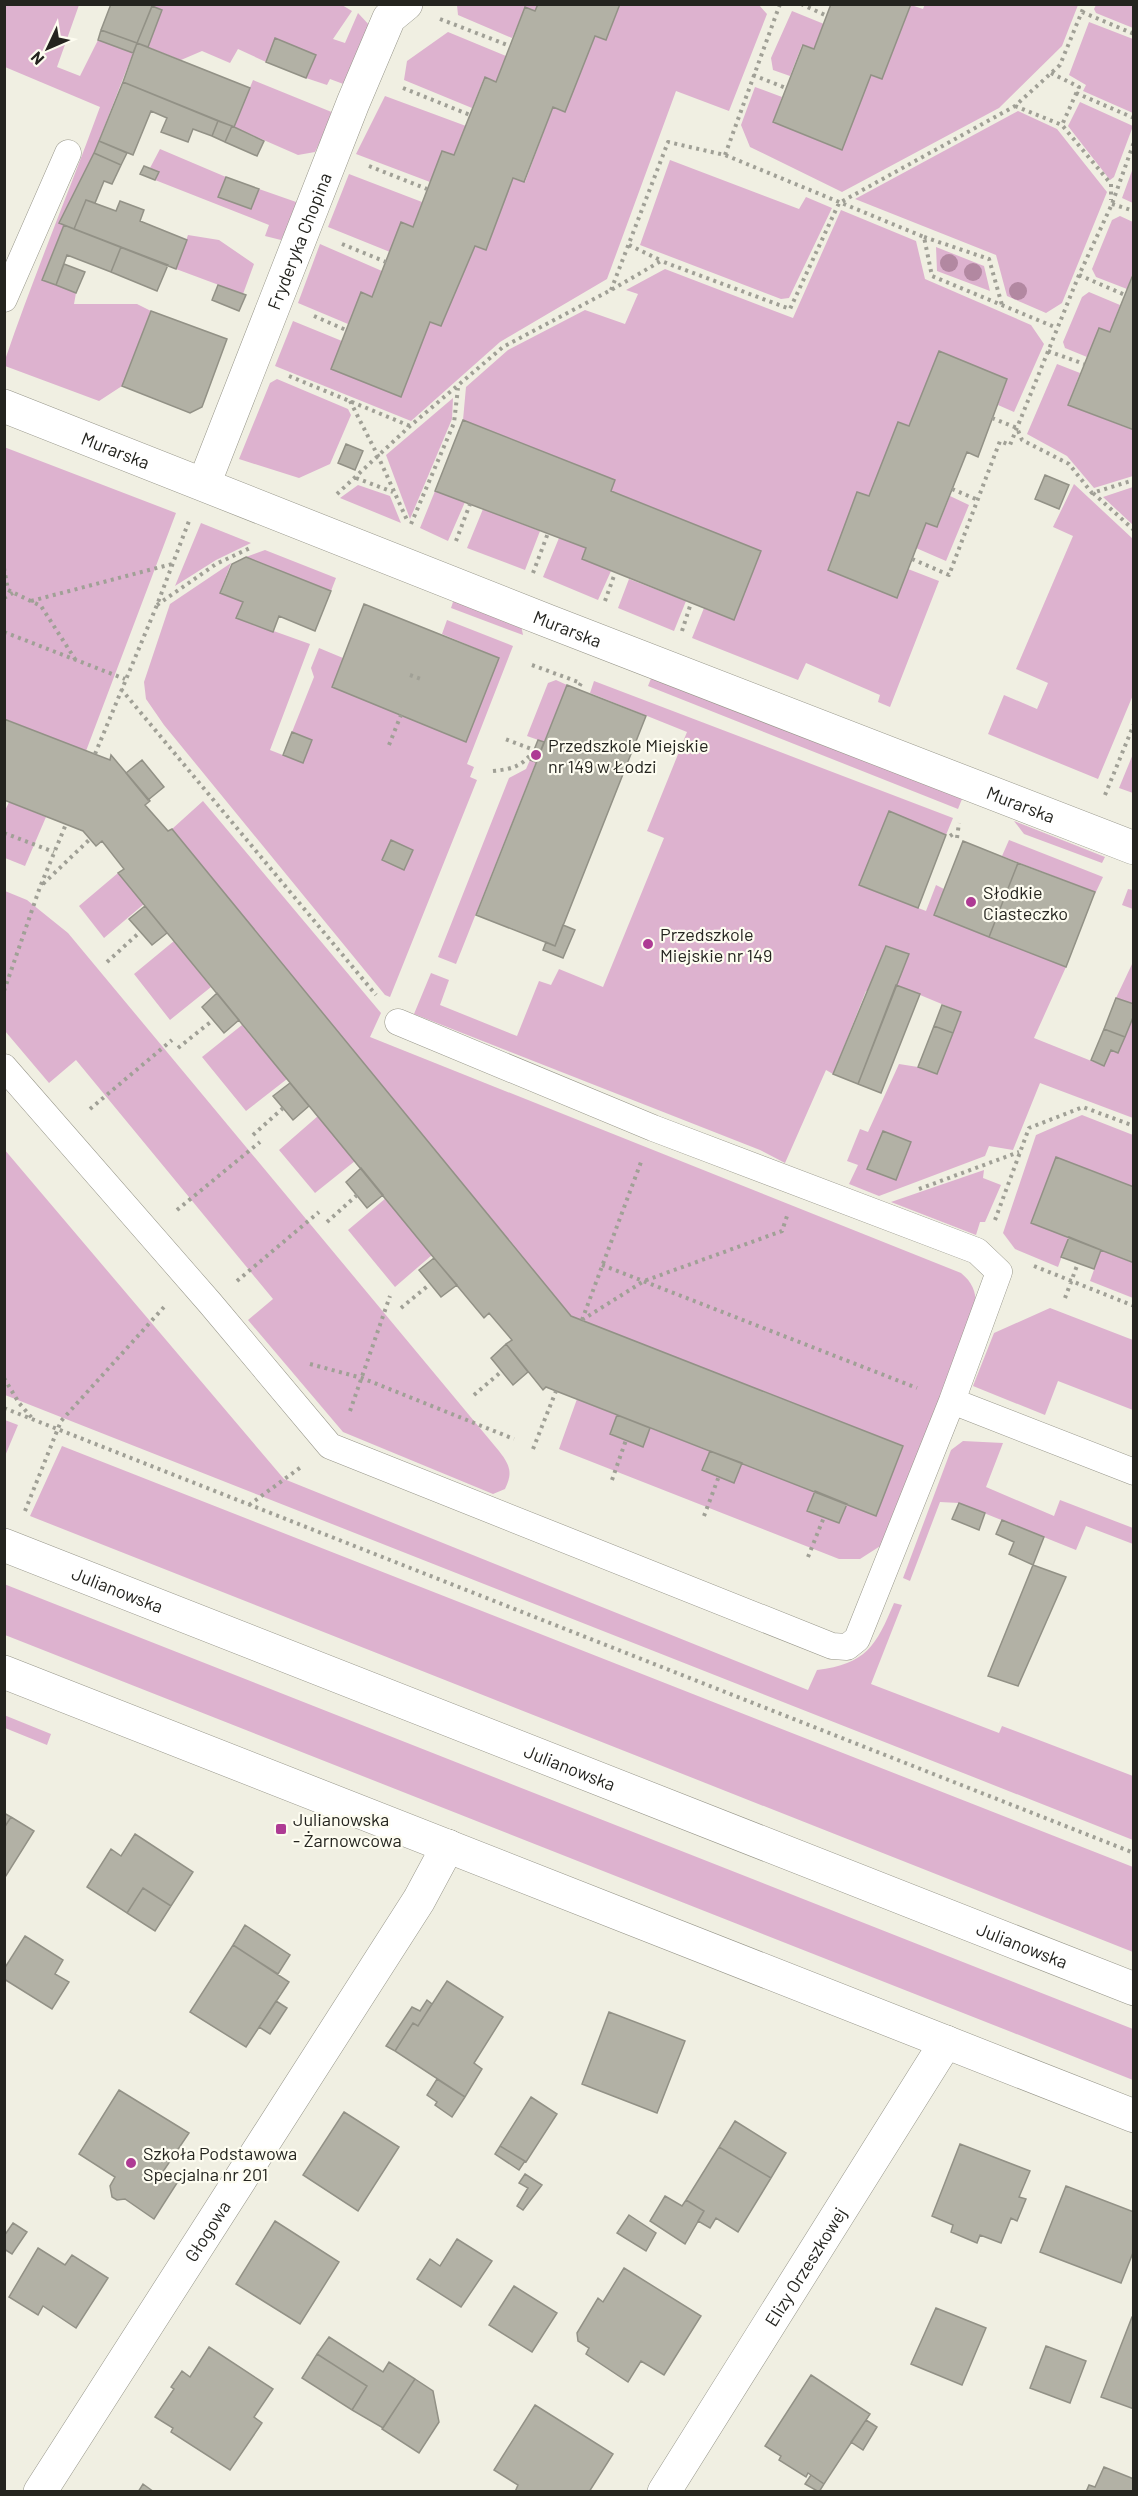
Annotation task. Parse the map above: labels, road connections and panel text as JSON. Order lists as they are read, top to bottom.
{
  "streets": {
    "street": [
      "Fryderyka Chopina",
      "Murarska",
      "Julianowska",
      "Głogowa",
      "Elizy Orzeszkowej"
    ]
  },
  "crossings": [
    ["Fryderyka Chopina", "Murarska"]
  ],
  "places": {
    "other": [
      "Przedszkole Miejskie nr 149 w Łodzi",
      "Słodkie Ciasteczko",
      "Przedszkole Miejskie nr 149",
      "Szkoła Podstawowa Specjalna nr 201"
    ],
    "transit": ["Julianowska - Żarnowcowa"]
  },
  "north": "bottom left"
}
